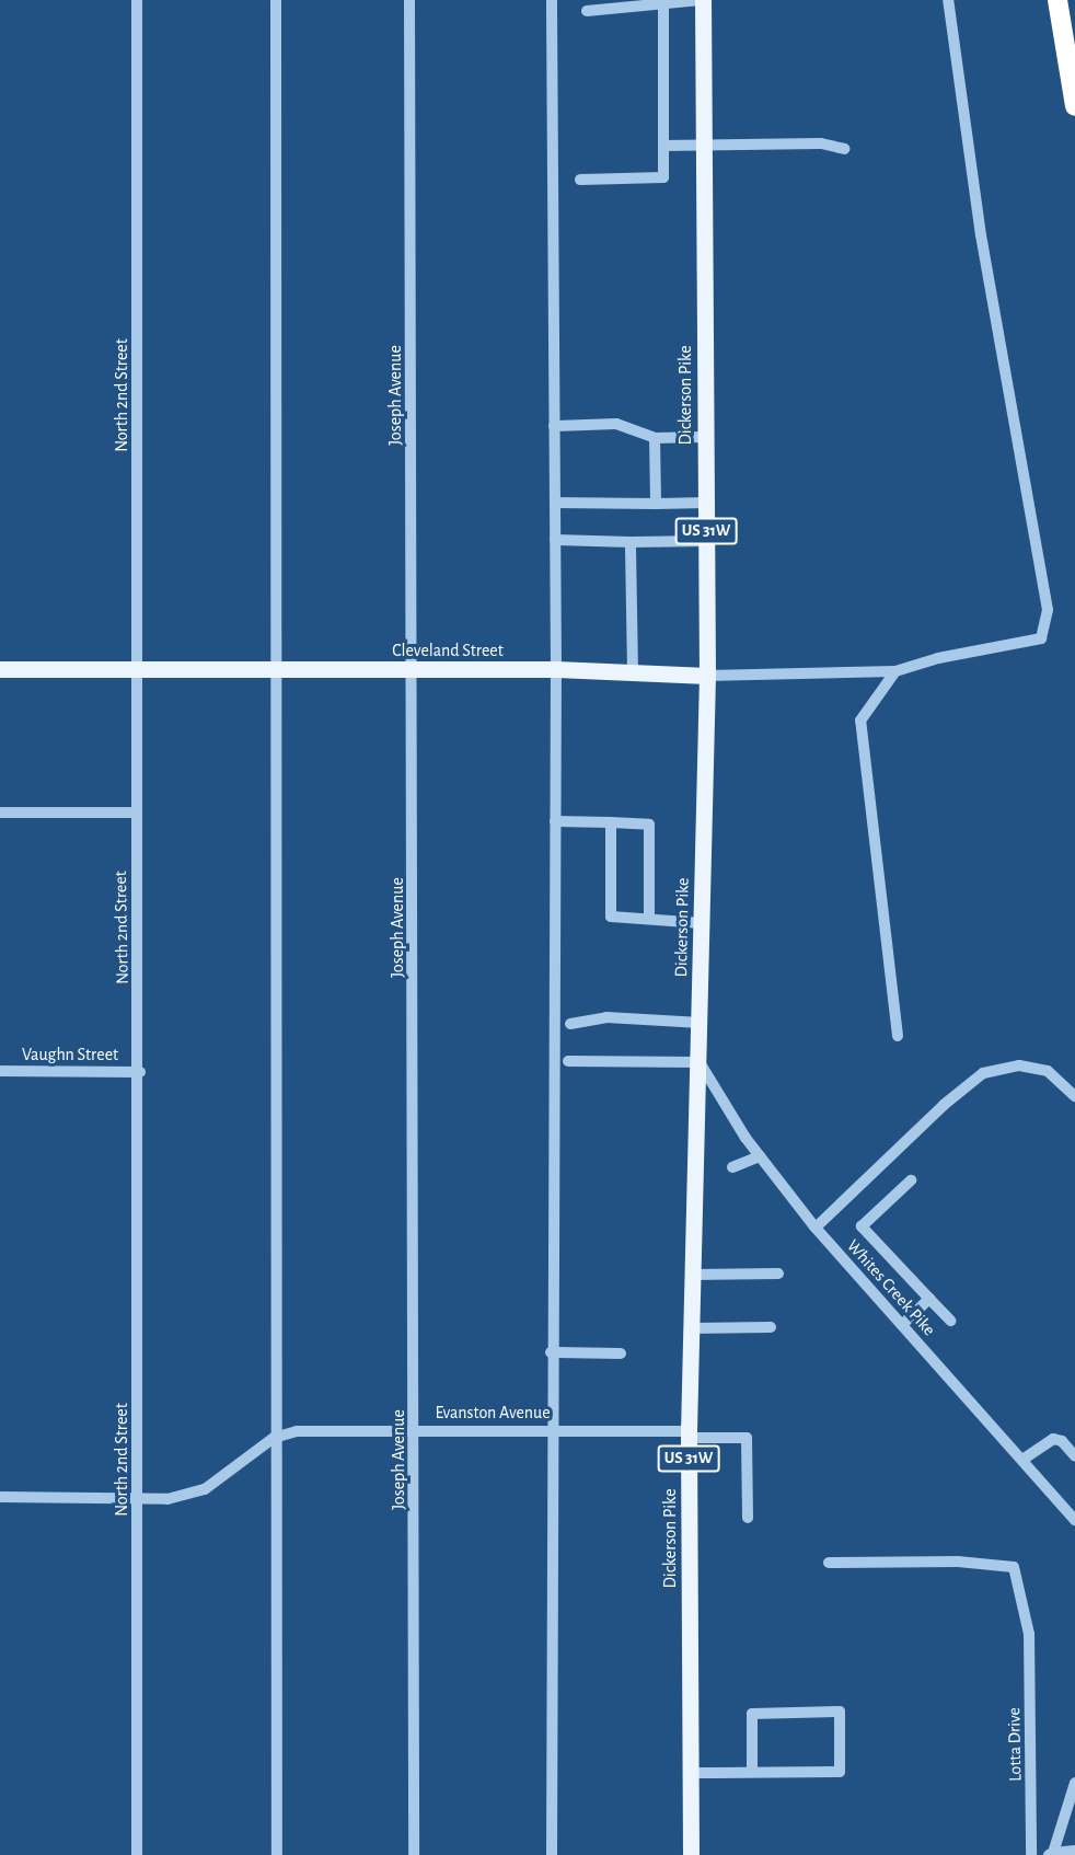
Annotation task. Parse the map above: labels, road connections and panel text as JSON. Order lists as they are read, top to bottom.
{
  "streets": {
    "main road": ["Dickerson Pike", "US 31W", "Cleveland Street"],
    "street": [
      "North 2nd Street",
      "Joseph Avenue",
      "Vaughn Street",
      "Whites Creek Pike",
      "Evanston Avenue",
      "Lotta Drive"
    ]
  },
  "crossings": [
    ["North 2nd Street", "Cleveland Street"],
    ["North 2nd Street", "Vaughn Street"],
    ["North 2nd Street", "Evanston Avenue"],
    ["Joseph Avenue", "Cleveland Street"],
    ["Joseph Avenue", "Evanston Avenue"],
    ["Dickerson Pike", "Cleveland Street"],
    ["Dickerson Pike", "Whites Creek Pike"],
    ["Dickerson Pike", "Evanston Avenue"]
  ]
}
